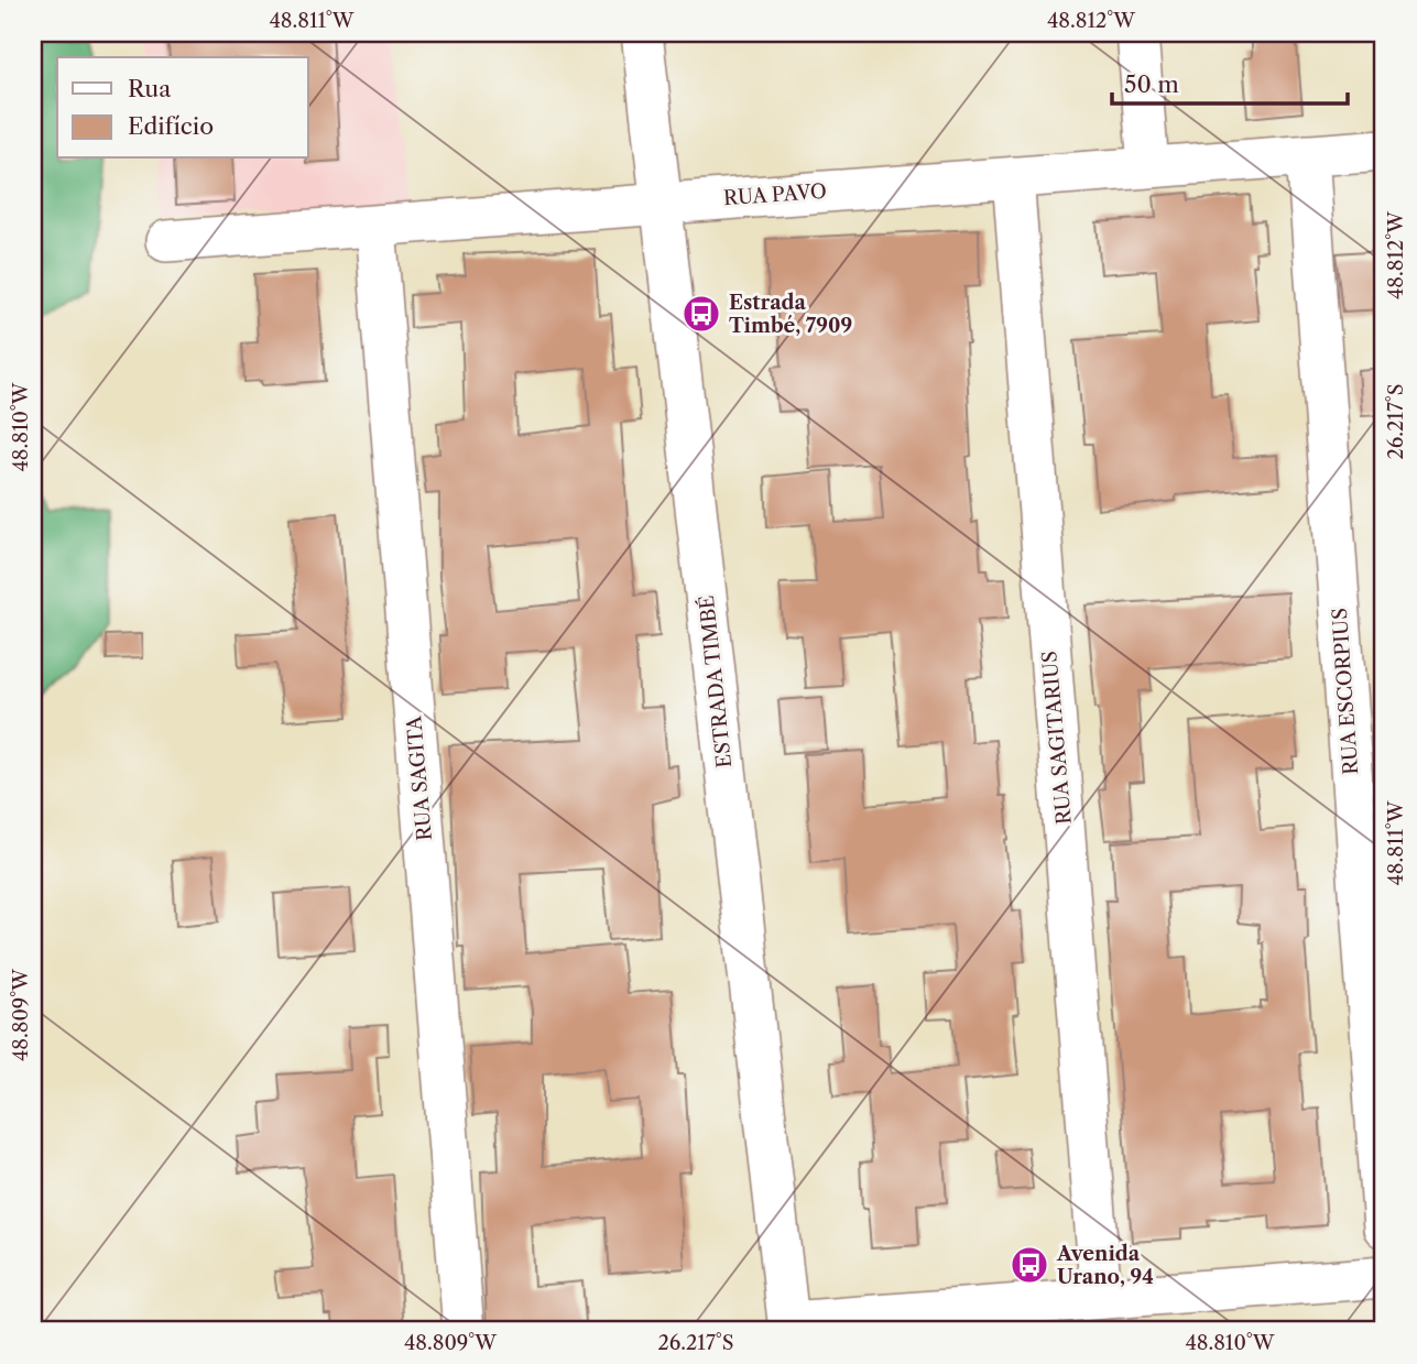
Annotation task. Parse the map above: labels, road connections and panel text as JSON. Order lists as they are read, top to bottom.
{
  "streets": {
    "street": [
      "RUA PAVO",
      "ESTRADA TIMBÉ",
      "RUA ESCORPIUS",
      "RUA SAGITARIUS",
      "RUA SAGITA"
    ]
  },
  "crossings": [
    ["RUA PAVO", "ESTRADA TIMBÉ"],
    ["RUA PAVO", "RUA ESCORPIUS"],
    ["RUA PAVO", "RUA SAGITARIUS"],
    ["RUA PAVO", "RUA SAGITA"]
  ],
  "places": {
    "bus stop": ["Estrada Timbé, 7909", "Avenida Urano, 94"]
  },
  "legend": ["Rua", "Edifício"],
  "scale_bar": "50 m",
  "coordinates": [
    "48.811°W",
    "48.812°W",
    "26.217°S",
    "48.810°W",
    "48.809°W"
  ]
}
